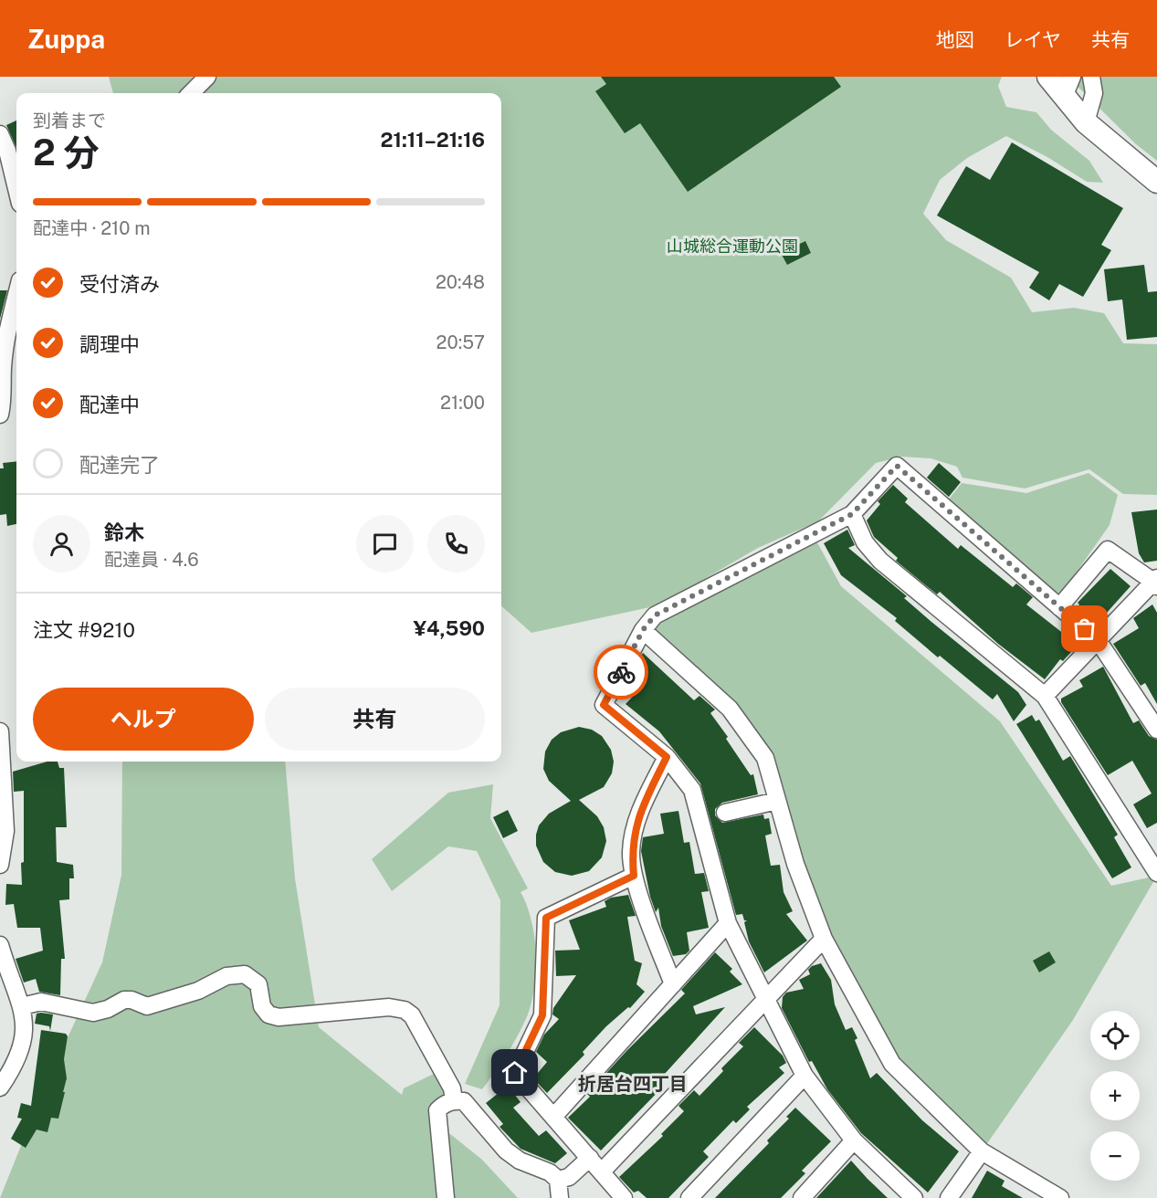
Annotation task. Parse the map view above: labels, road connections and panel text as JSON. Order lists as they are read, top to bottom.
{
  "districts": ["折居台四丁目"],
  "parks": ["山城総合運動公園"],
  "page": {
    "header": "Zuppa",
    "nav": ["地図", "レイヤ", "共有"],
    "heading": ["2 分", "到着まで", "21:11–21:16"],
    "panel": [
      "鈴木",
      "配達員 · 4.6",
      "注文 #9210",
      "¥4,590"
    ],
    "bar": "配達中 · 210 m",
    "list": [
      ["受付済み", "20:48"],
      ["調理中", "20:57"],
      ["配達中", "21:00"],
      "配達完了"
    ],
    "buttons": ["ヘルプ", "共有"],
    "map_buttons": ["+", "−"]
  }
}
